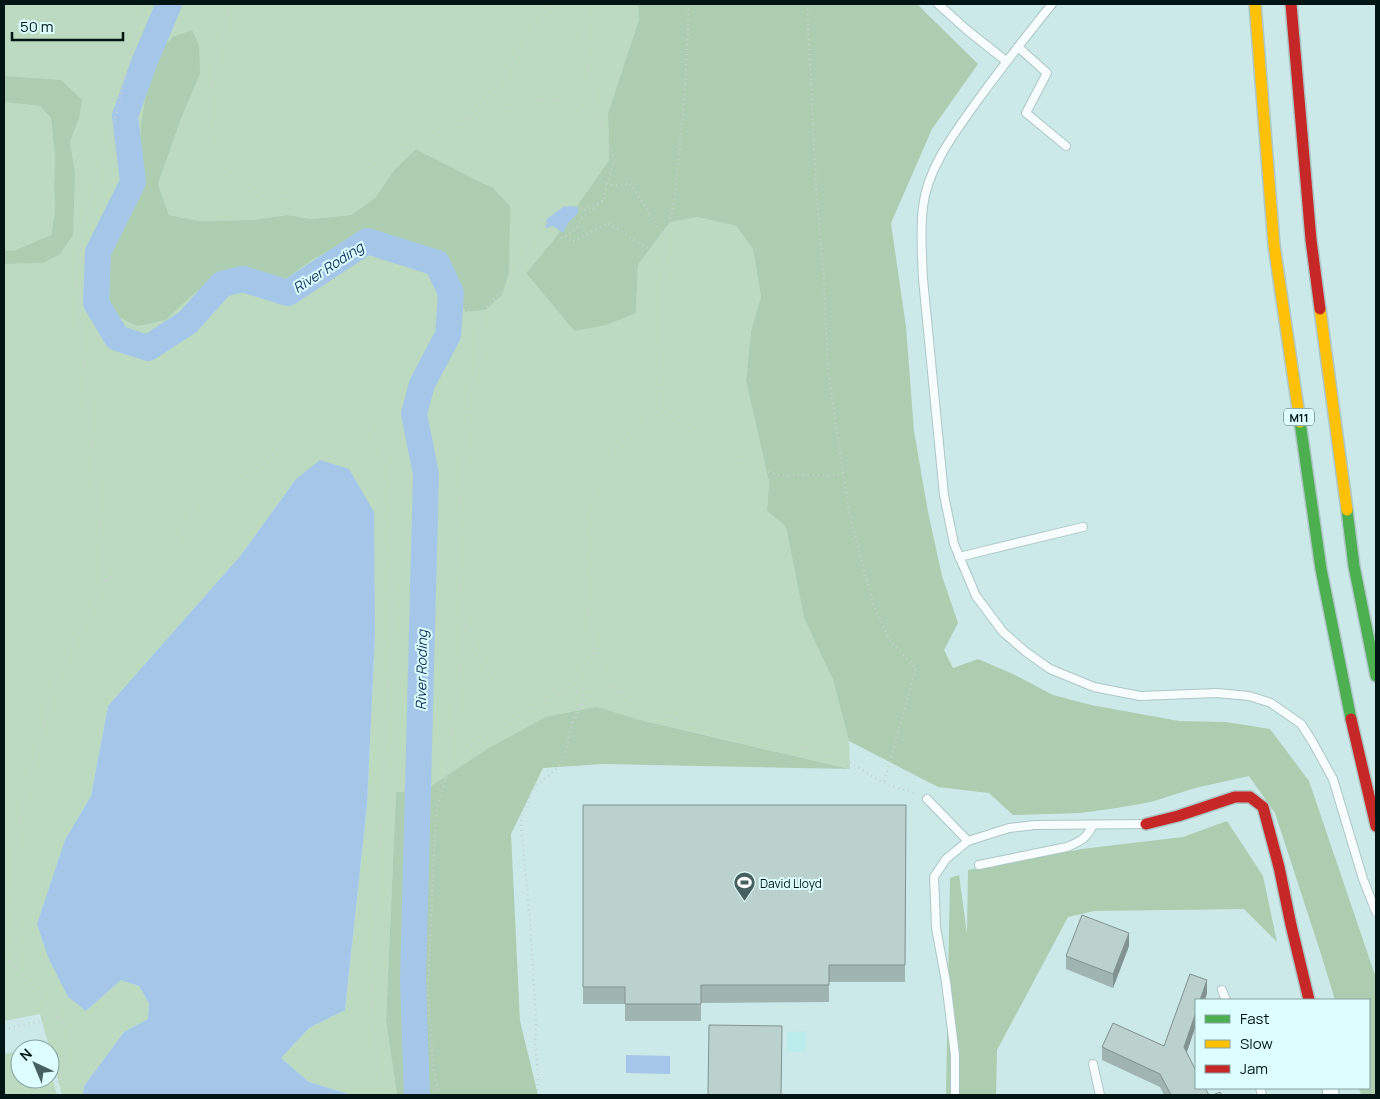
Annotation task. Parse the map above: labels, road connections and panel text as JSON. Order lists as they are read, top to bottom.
{
  "streets": {
    "main road": ["M11"]
  },
  "water": ["River Roding"],
  "places": {
    "sports": ["David Lloyd"]
  },
  "legend": ["Fast", "Slow", "Jam"],
  "scale_bar": "50 m",
  "north": "top left"
}
